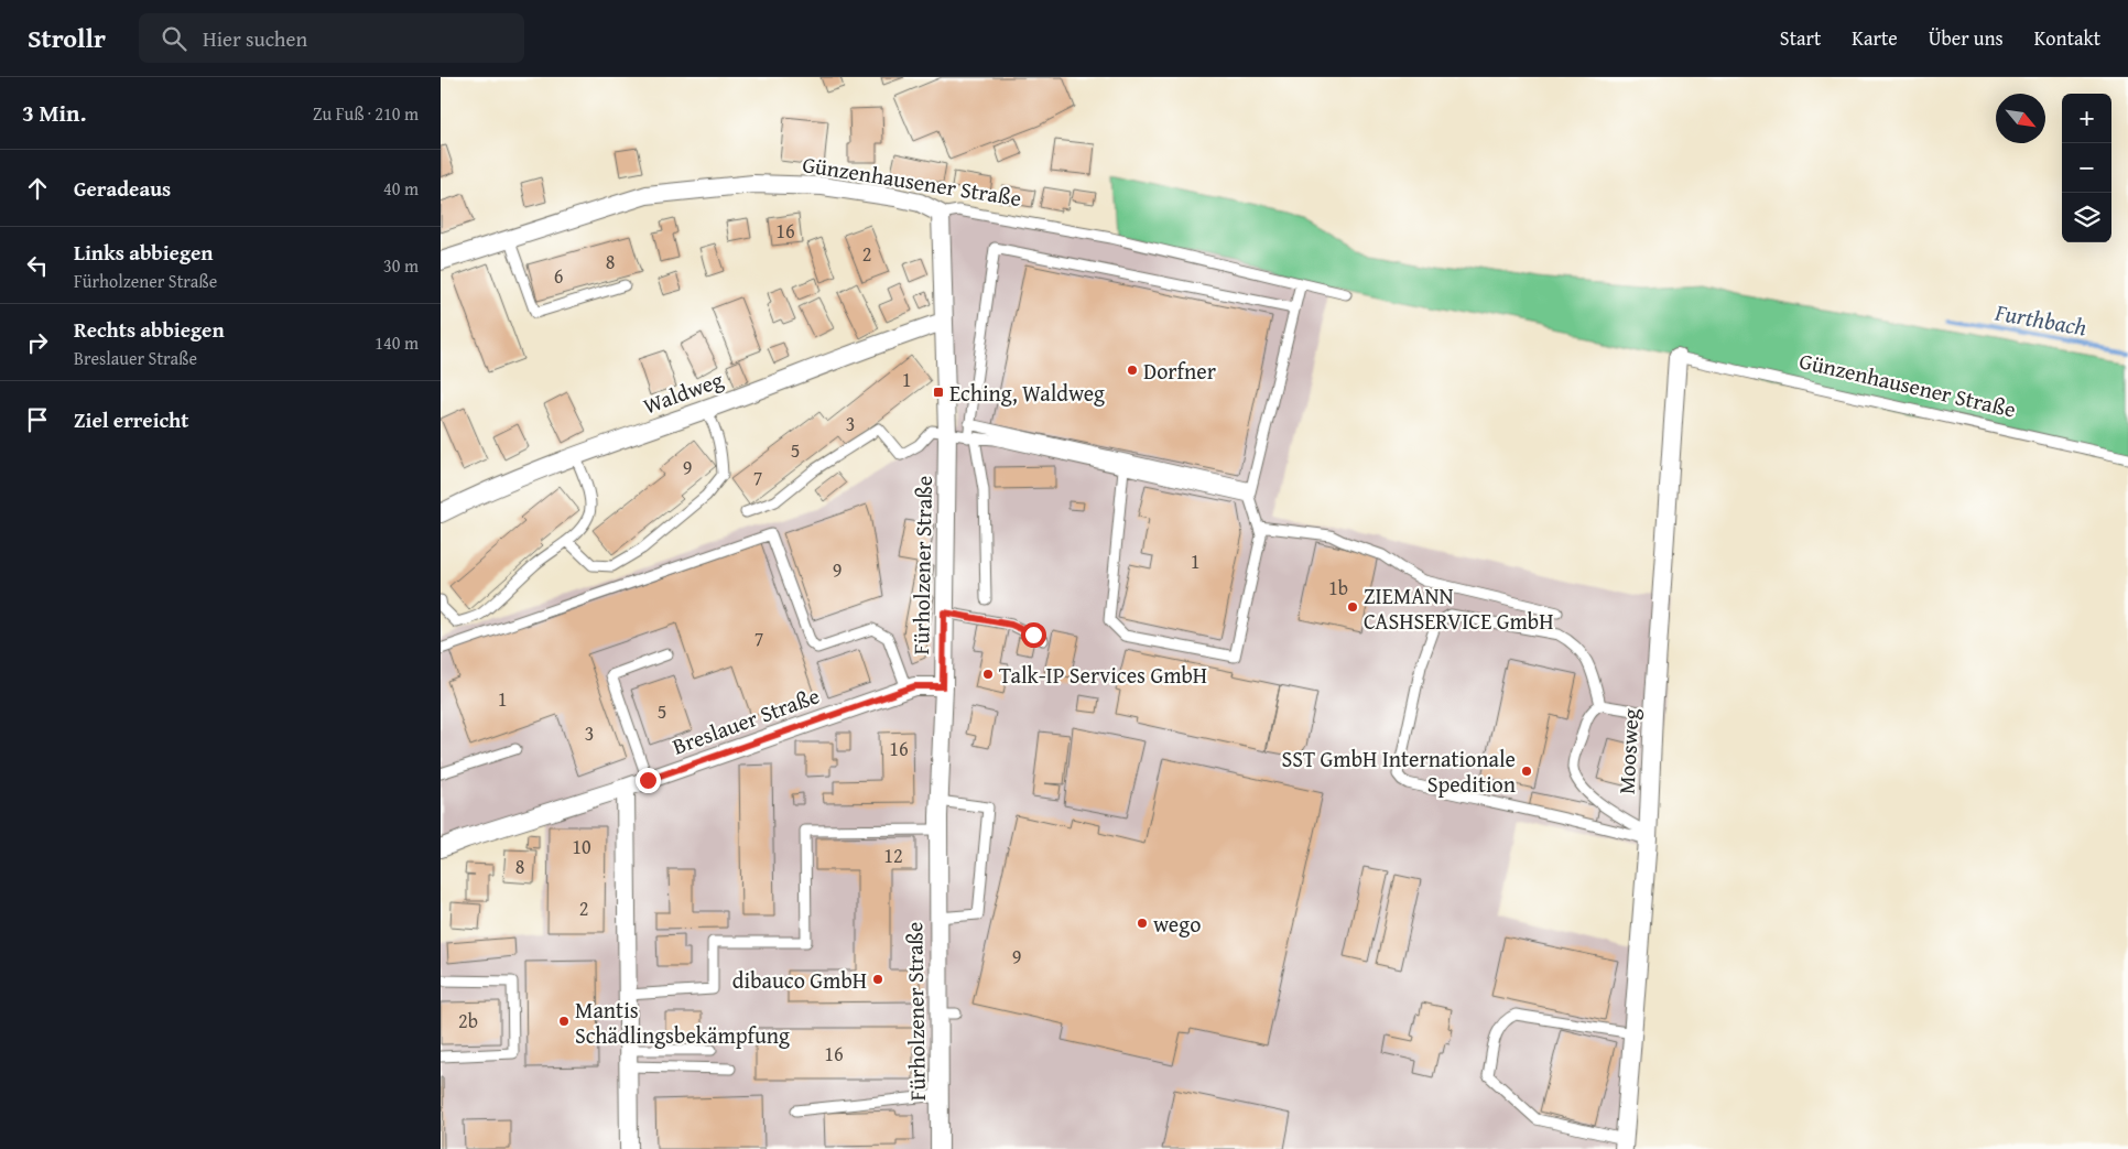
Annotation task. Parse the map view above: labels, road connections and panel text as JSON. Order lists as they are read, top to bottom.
{
  "streets": {
    "street": [
      "Günzenhausener Straße",
      "Waldweg",
      "Fürholzener Straße",
      "Breslauer Straße",
      "Moosweg"
    ]
  },
  "crossings": [
    ["Günzenhausener Straße", "Fürholzener Straße"],
    ["Günzenhausener Straße", "Moosweg"],
    ["Waldweg", "Fürholzener Straße"],
    ["Fürholzener Straße", "Breslauer Straße"]
  ],
  "water": ["Furthbach"],
  "places": {
    "other": [
      "Dorfner",
      "ZIEMANN CASHSERVICE GmbH",
      "Talk-IP Services GmbH",
      "SST GmbH Internationale Spedition",
      "wego",
      "dibauco GmbH",
      "Mantis Schädlingsbekämpfung"
    ],
    "transit": ["Eching, Waldweg"]
  },
  "house_numbers": [
    "16",
    "2",
    "8",
    "6",
    "1",
    "3",
    "5",
    "9",
    "7",
    "1",
    "9",
    "1b",
    "7",
    "1",
    "5",
    "3",
    "16",
    "10",
    "12",
    "8",
    "2",
    "9",
    "2b",
    "16"
  ],
  "north": "bottom right",
  "page": {
    "header": "Strollr",
    "search": "Hier suchen",
    "nav": [
      "Start",
      "Karte",
      "Über uns",
      "Kontakt"
    ],
    "heading": ["3 Min.", "Zu Fuß · 210 m"],
    "map_buttons": ["+", "−"],
    "list": [
      ["Geradeaus", "40 m"],
      ["Links abbiegen", "Fürholzener Straße", "30 m"],
      ["Rechts abbiegen", "Breslauer Straße", "140 m"],
      "Ziel erreicht"
    ]
  }
}
